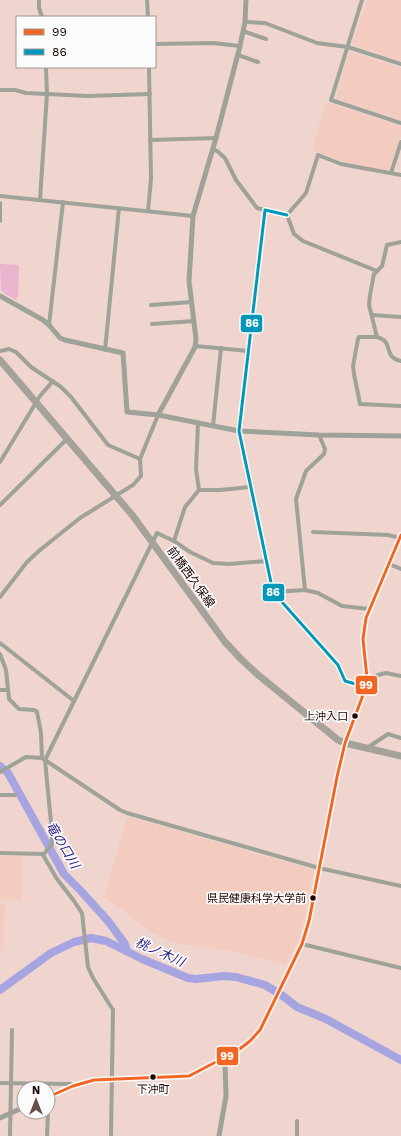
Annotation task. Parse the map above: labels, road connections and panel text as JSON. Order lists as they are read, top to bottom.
{
  "streets": {
    "main road": ["前橋西久保線"]
  },
  "water": ["竜の口川", "桃ノ木川"],
  "places": ["上沖入口", "県民健康科学大学前", "下沖町"],
  "lines": ["transit line 86", "transit line 99"],
  "legend": ["99", "86"],
  "north": "top"
}
